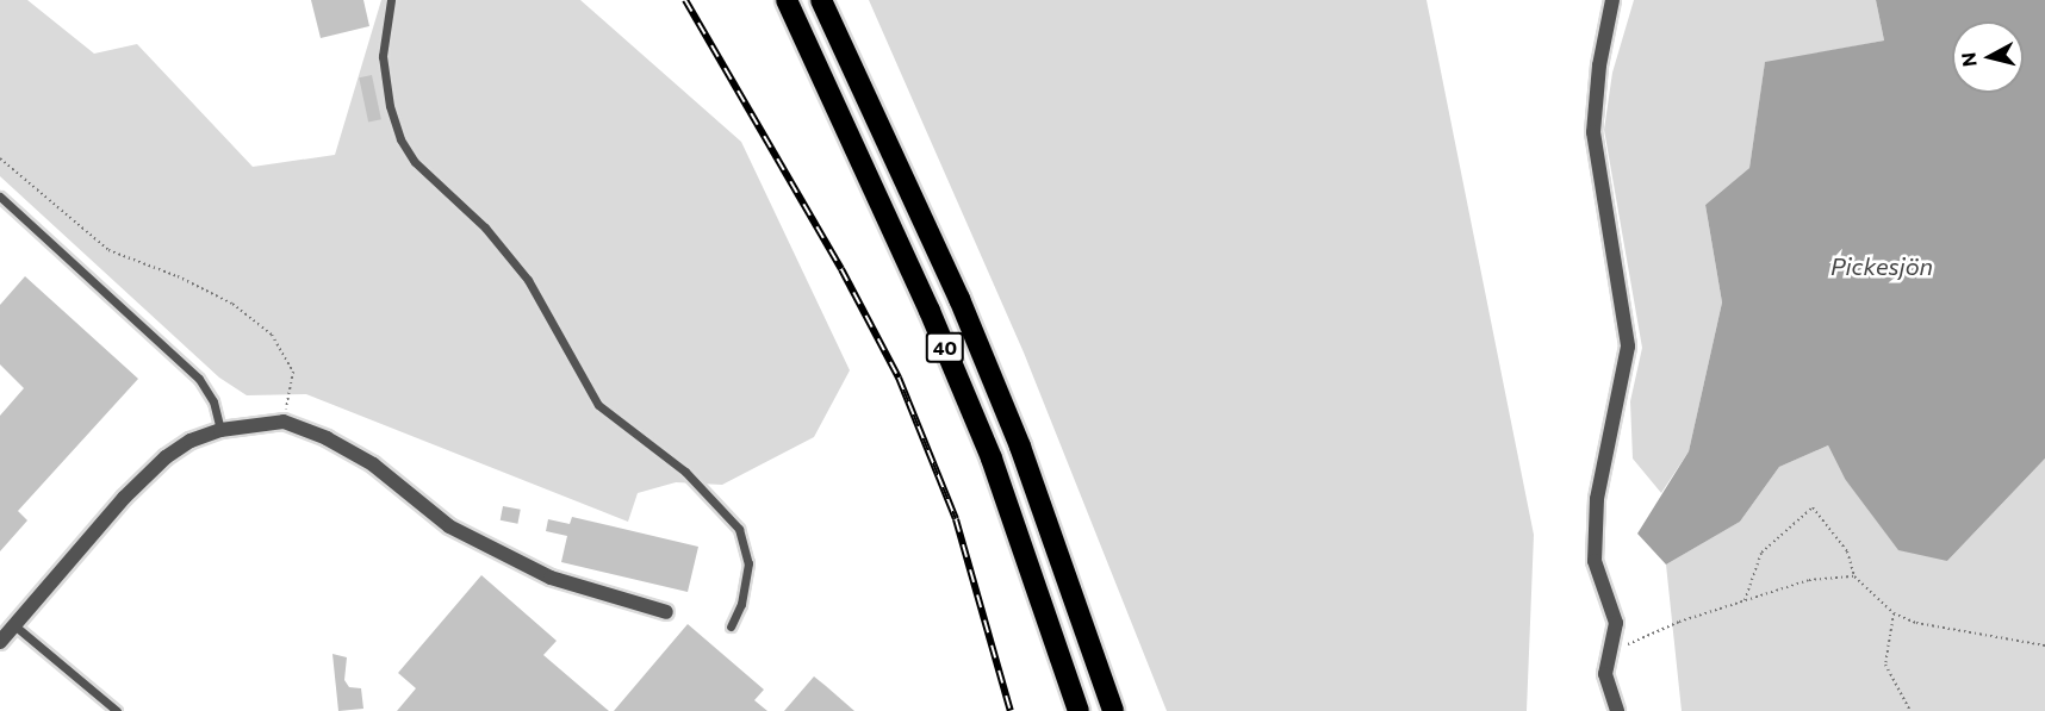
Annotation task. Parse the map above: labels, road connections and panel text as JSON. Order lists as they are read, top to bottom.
{
  "streets": {
    "highway": ["40"]
  },
  "water": ["Pickesjön"],
  "north": "left"
}
